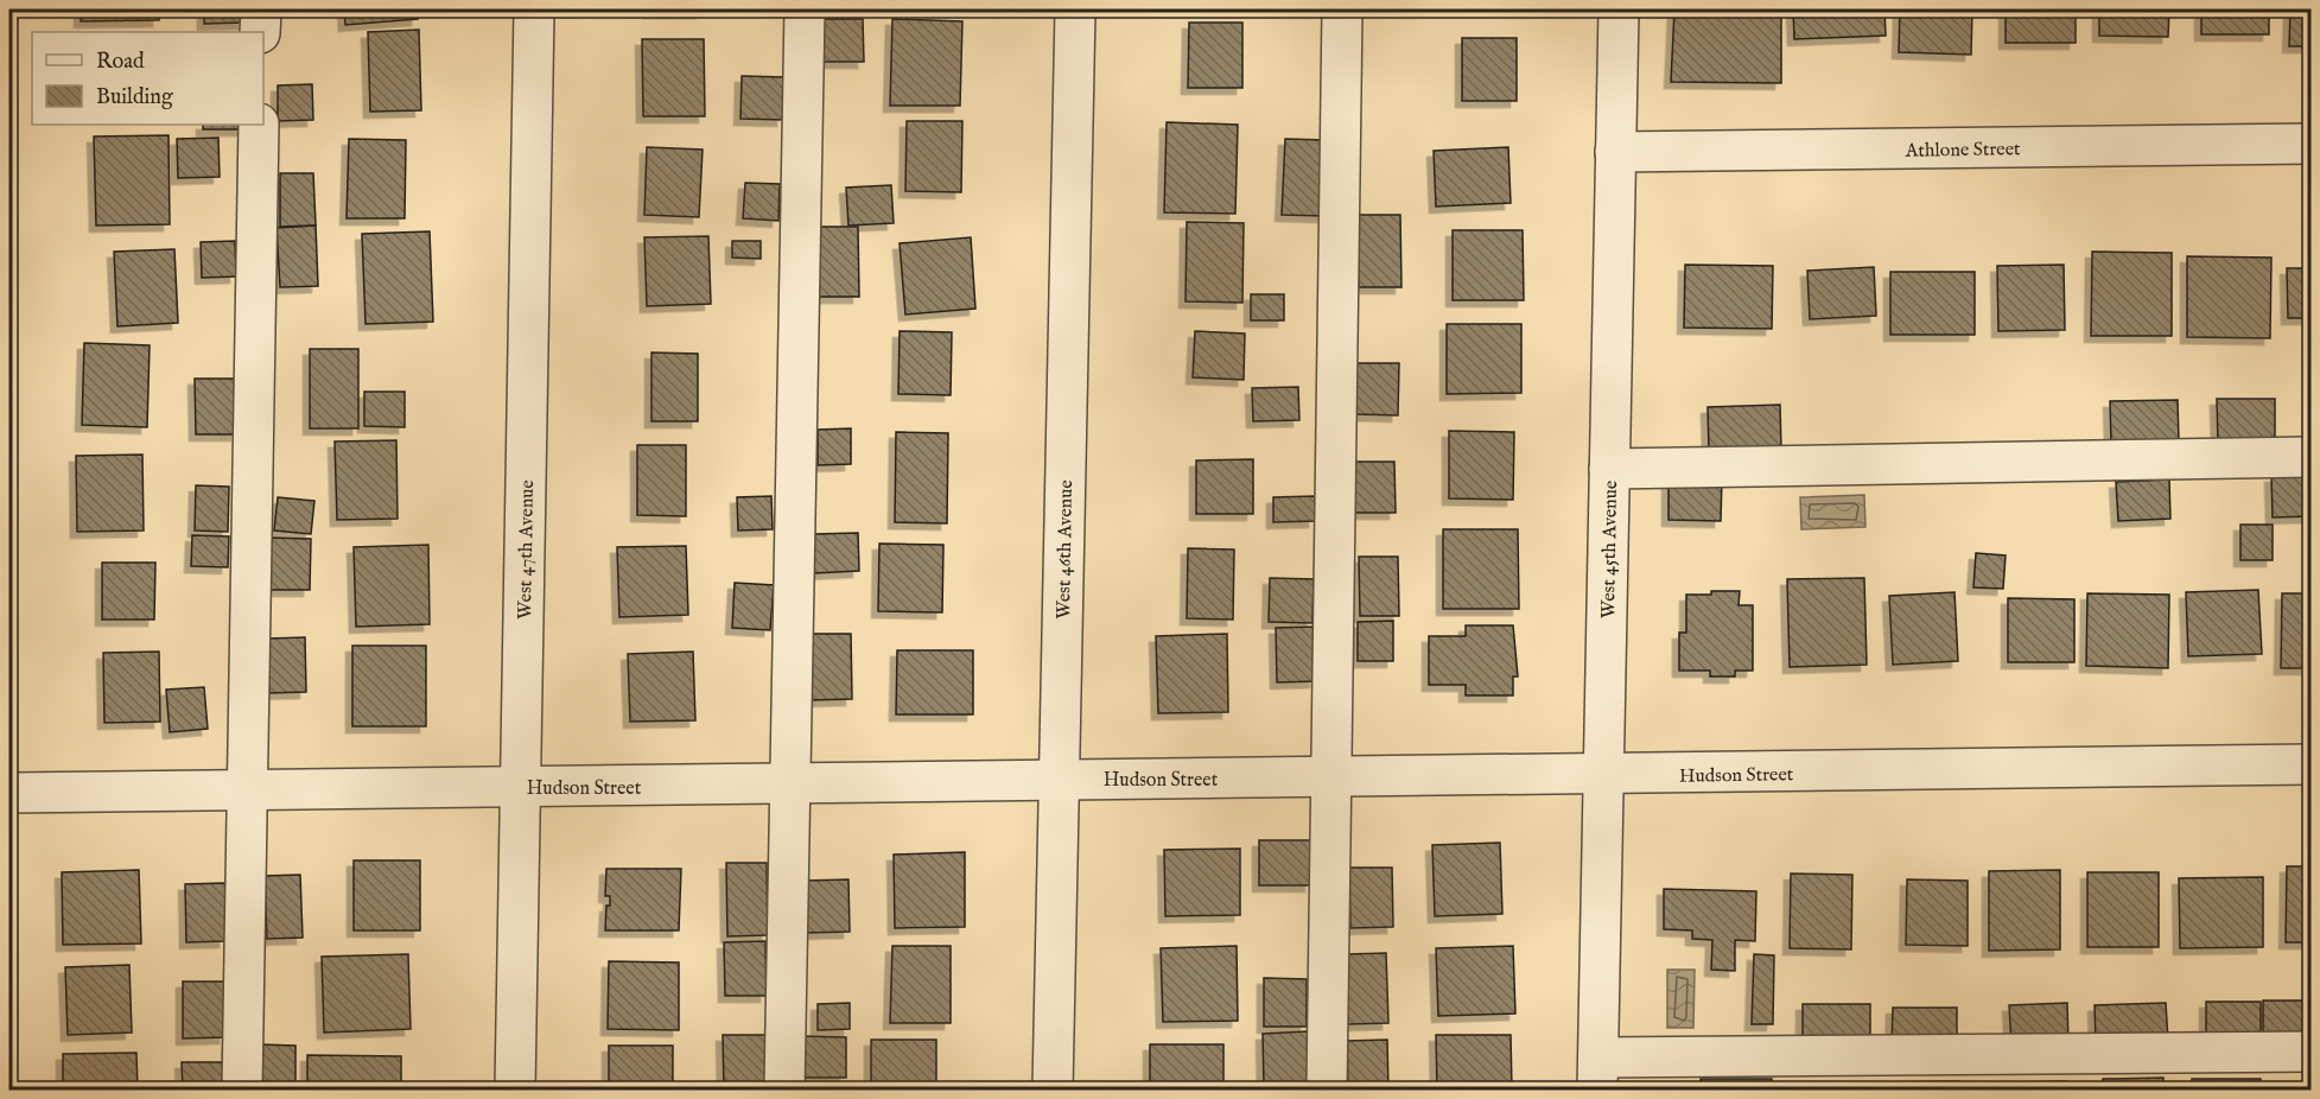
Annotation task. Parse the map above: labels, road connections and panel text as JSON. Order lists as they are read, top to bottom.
{
  "streets": {
    "street": [
      "Athlone Street",
      "West 47th Avenue",
      "West 46th Avenue",
      "West 45th Avenue",
      "Hudson Street"
    ]
  },
  "crossings": [
    ["Athlone Street", "West 45th Avenue"],
    ["West 47th Avenue", "Hudson Street"],
    ["West 46th Avenue", "Hudson Street"],
    ["West 45th Avenue", "Hudson Street"]
  ],
  "legend": ["Road", "Building"]
}
